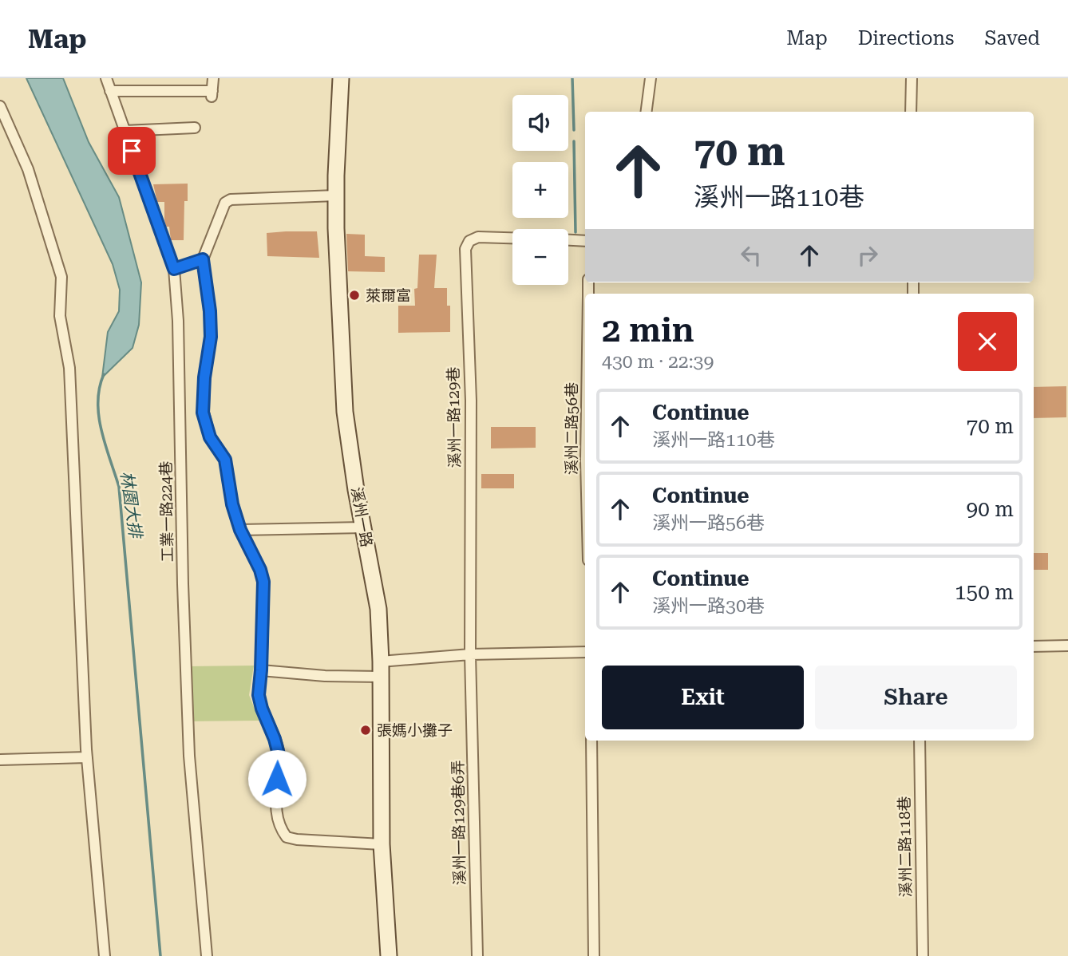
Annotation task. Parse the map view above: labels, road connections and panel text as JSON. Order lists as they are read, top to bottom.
{
  "streets": {
    "street": [
      "溪州一路129巷",
      "工業一路224巷",
      "溪州一路",
      "溪州一路129巷6弄",
      "溪州二路118巷"
    ]
  },
  "crossings": [
    ["溪州一路129巷", "溪州一路129巷6弄"]
  ],
  "water": ["林園大排"],
  "places": ["萊爾富", "張媽小攤子"],
  "page": {
    "header": "Map",
    "nav": ["Map", "Directions", "Saved"],
    "map_buttons": ["+", "−"],
    "turn": ["70 m", "溪州一路110巷"],
    "heading": ["2 min", "430 m · 22:39"],
    "list": [
      {
        "name": "Continue",
        "note": "溪州一路110巷",
        "value": "70 m"
      },
      {
        "name": "Continue",
        "note": "溪州一路56巷",
        "value": "90 m"
      },
      {
        "name": "Continue",
        "note": "溪州一路30巷",
        "value": "150 m"
      }
    ],
    "buttons": ["Exit", "Share"]
  }
}
